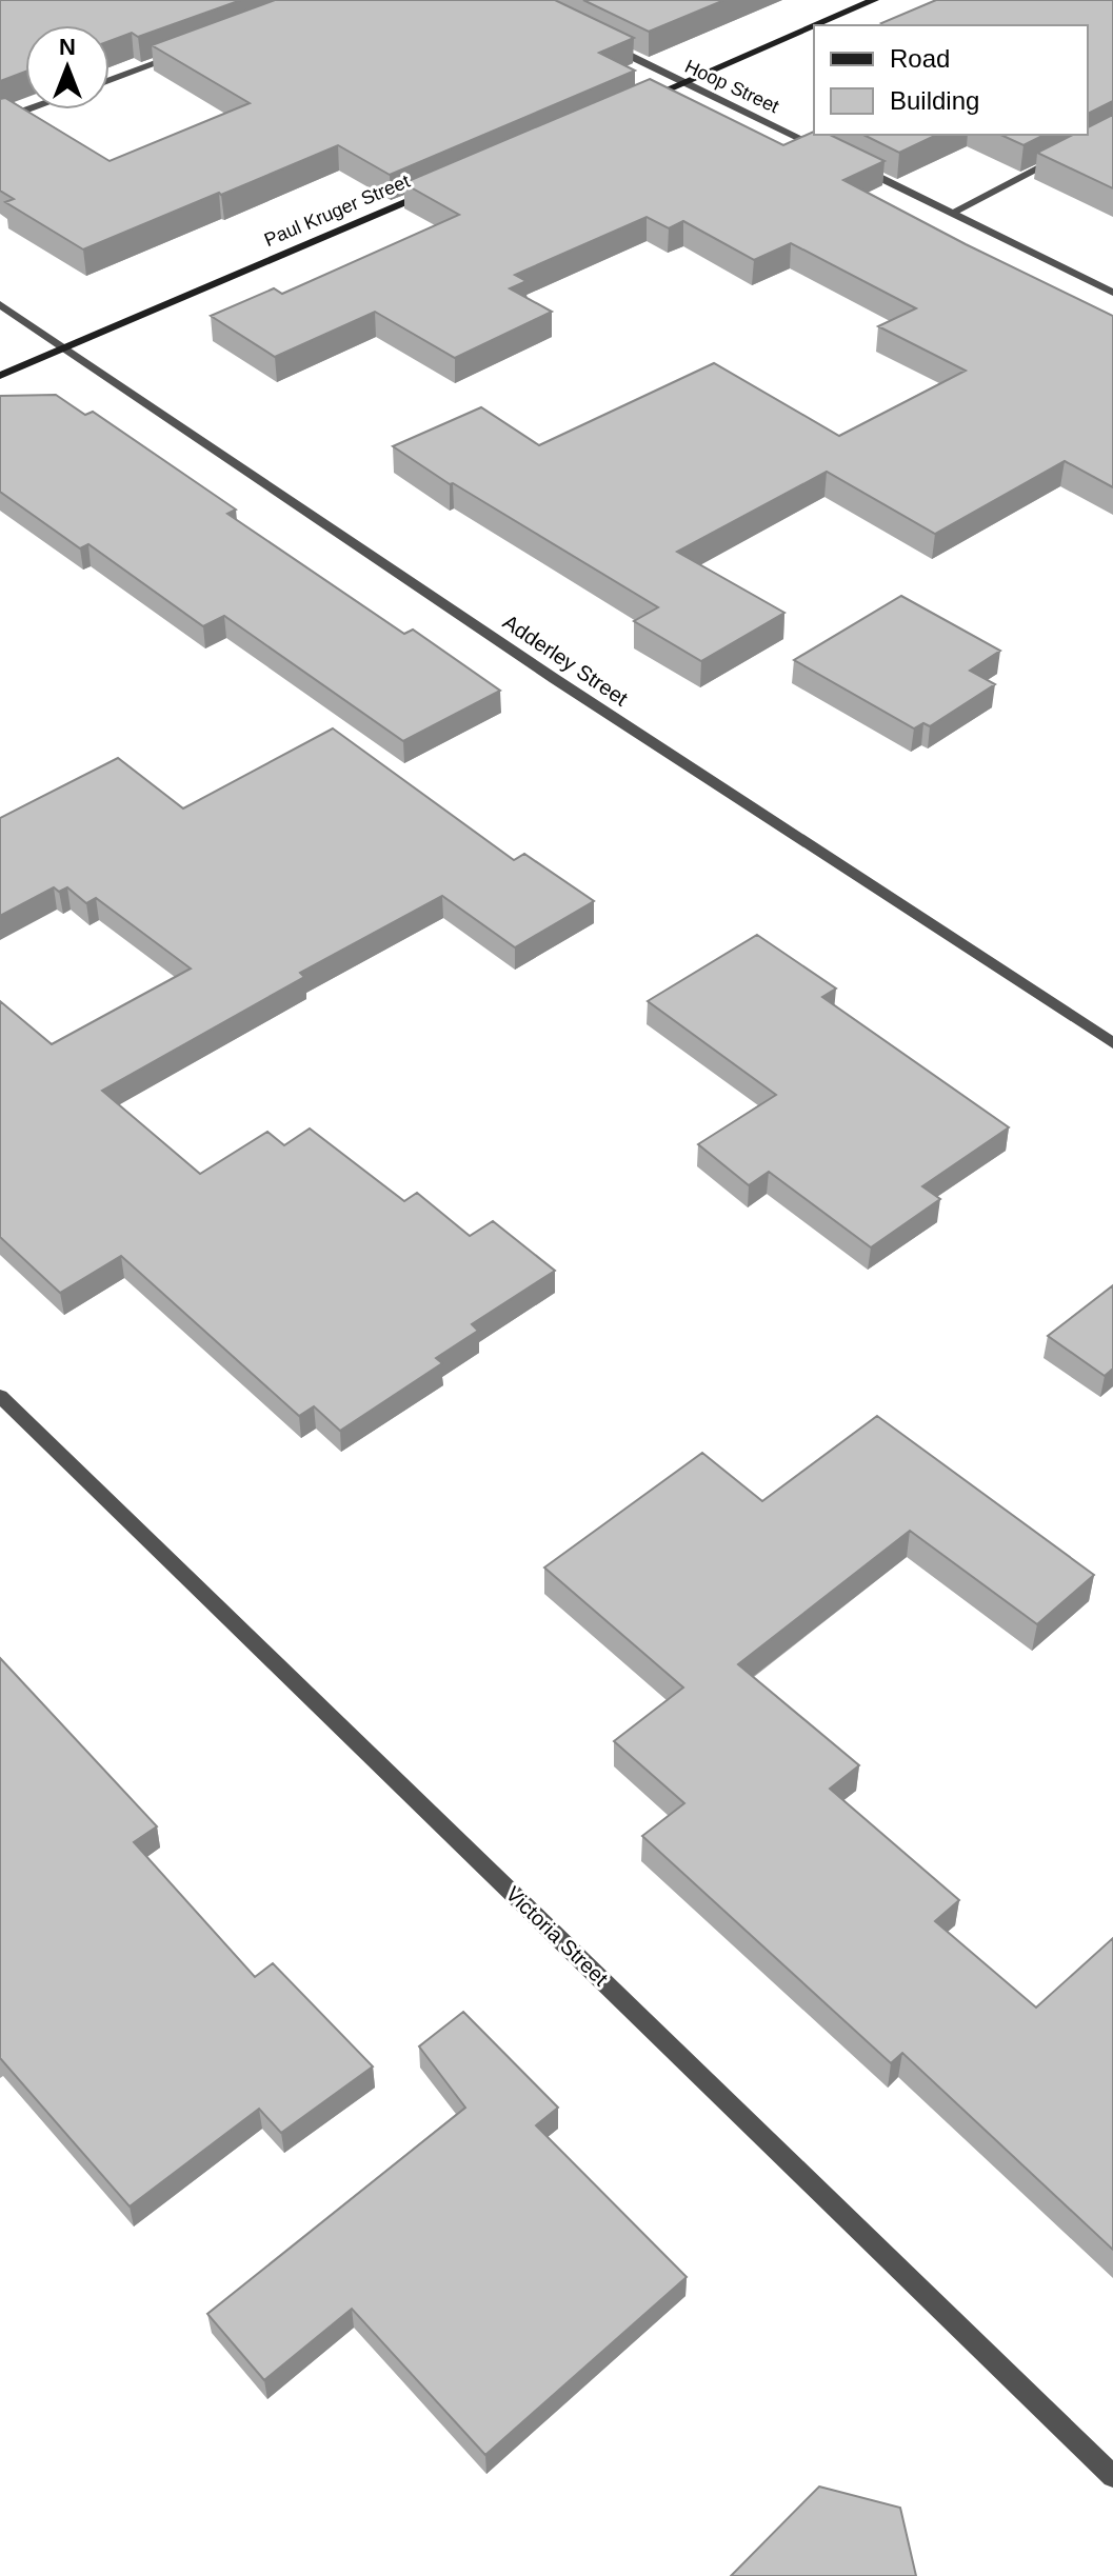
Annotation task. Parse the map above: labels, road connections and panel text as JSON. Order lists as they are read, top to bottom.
{
  "streets": {
    "street": [
      "Hoop Street",
      "Paul Kruger Street",
      "Adderley Street",
      "Victoria Street"
    ]
  },
  "crossings": [
    ["Paul Kruger Street", "Adderley Street"]
  ],
  "legend": ["Road", "Building"],
  "north": "top"
}
